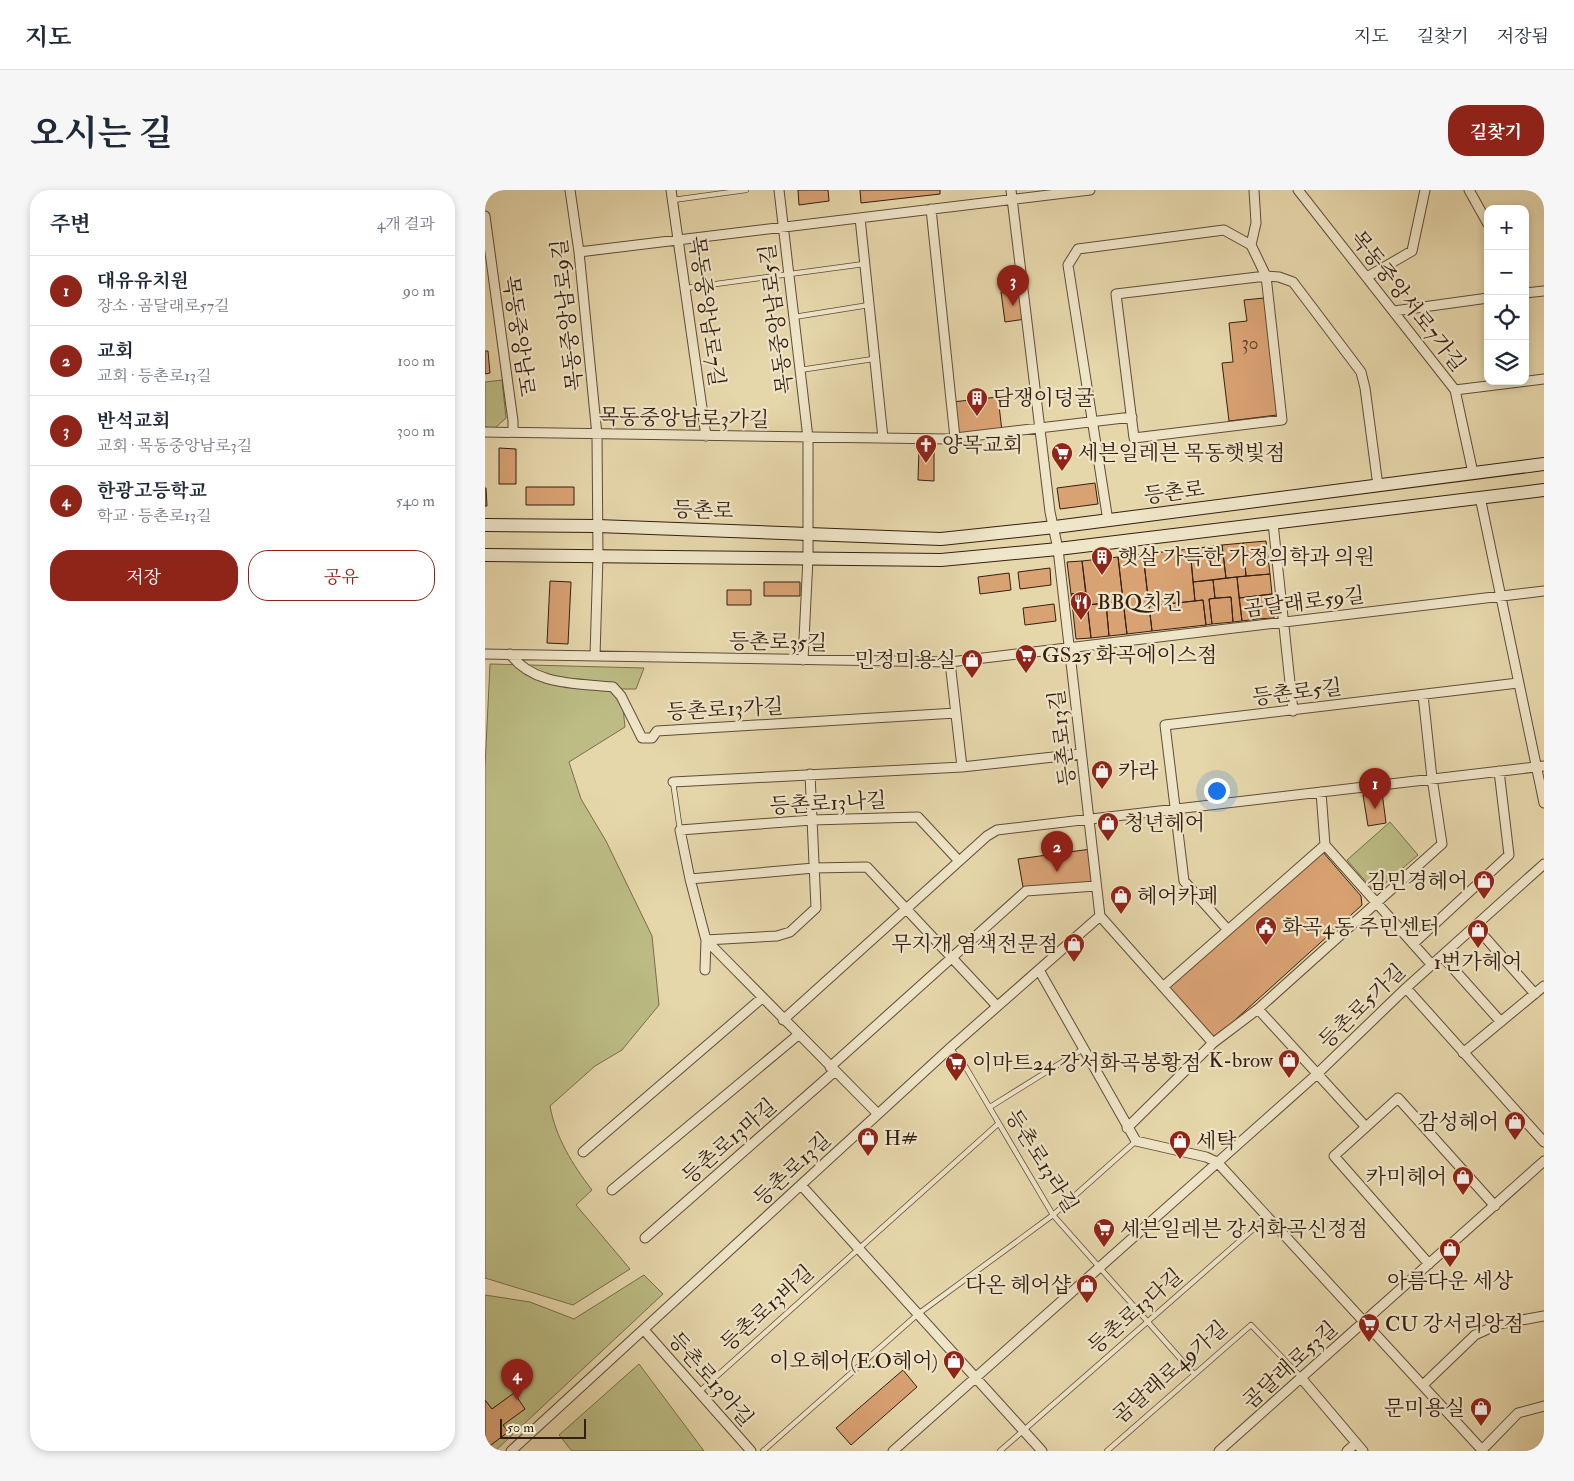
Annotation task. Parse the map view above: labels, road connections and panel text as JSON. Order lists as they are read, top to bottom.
{
  "streets": {
    "main road": ["등촌로"],
    "street": [
      "목동중앙서로7가길",
      "목동중앙남로7길",
      "목동중앙남로9길",
      "목동중앙남로5길",
      "목동중앙남로",
      "목동중앙남로3가길",
      "곰달래로59길",
      "등촌로35길",
      "등촌로5길",
      "등촌로13가길",
      "등촌로13길",
      "등촌로13나길",
      "등촌로5가길",
      "등촌로13마길",
      "곰달래로53길",
      "곰달래로49가길",
      "등촌로13아길"
    ],
    "lane": ["등촌로13라길", "등촌로13바길", "등촌로13다길"]
  },
  "crossings": [
    ["목동중앙서로7가길", "등촌로"],
    ["목동중앙남로7길", "목동중앙남로3가길"],
    ["목동중앙남로9길", "목동중앙남로3가길"],
    ["목동중앙남로9길", "등촌로"],
    ["목동중앙남로5길", "목동중앙남로3가길"],
    ["목동중앙남로5길", "등촌로"],
    ["목동중앙남로", "목동중앙남로3가길"],
    ["목동중앙남로3가길", "등촌로13길"],
    ["등촌로", "등촌로13길"],
    ["곰달래로59길", "등촌로35길"],
    ["곰달래로59길", "등촌로13길"],
    ["등촌로35길", "등촌로13가길"],
    ["등촌로35길", "등촌로13길"],
    ["등촌로13길", "등촌로13라길"],
    ["등촌로13길", "등촌로13아길"],
    ["등촌로13라길", "등촌로13바길"],
    ["등촌로13라길", "등촌로13다길"],
    ["등촌로13라길", "곰달래로49가길"],
    ["등촌로13바길", "등촌로13아길"],
    ["곰달래로53길", "곰달래로49가길"]
  ],
  "places": {
    "building": ["담쟁이덩굴", "햇살 가득한 가정의학과 의원"],
    "church": ["양목교회"],
    "supermarket": [
      "세븐일레븐 목동햇빛점",
      "GS25 화곡에이스점",
      "이마트24 강서화곡봉황점",
      "세븐일레븐 강서화곡신정점",
      "CU 강서리앙점"
    ],
    "restaurant": ["BBQ치킨"],
    "shop": [
      "민정미용실",
      "카라",
      "청년헤어",
      "김민경헤어",
      "헤어카페",
      "1번가헤어",
      "무지개 염색전문점",
      "K-brow",
      "감성헤어",
      "H#",
      "세탁",
      "카미헤어",
      "아름다운 세상",
      "다온 헤어샵",
      "이오헤어(E.O헤어)",
      "문미용실"
    ],
    "public building": ["화곡4동 주민센터"]
  },
  "house_numbers": ["30"],
  "scale_bar": "50 m",
  "page": {
    "header": "지도",
    "nav": ["지도", "길찾기", "저장됨"],
    "title": "오시는 길",
    "buttons": [
      "길찾기",
      ["저장", "공유"]
    ],
    "heading": ["주변", "4개 결과"],
    "map_buttons": ["+", "−"],
    "list": [
      {
        "mark": "1",
        "name": "대유유치원",
        "note": "장소 · 곰달래로57길",
        "value": "90 m"
      },
      {
        "mark": "2",
        "name": "교회",
        "note": "교회 · 등촌로13길",
        "value": "100 m"
      },
      {
        "mark": "3",
        "name": "반석교회",
        "note": "교회 · 목동중앙남로3길",
        "value": "300 m"
      },
      {
        "mark": "4",
        "name": "한광고등학교",
        "note": "학교 · 등촌로13길",
        "value": "540 m"
      }
    ],
    "pins": [
      "3",
      "1",
      "2",
      "4"
    ],
    "scale": "50 m"
  }
}
